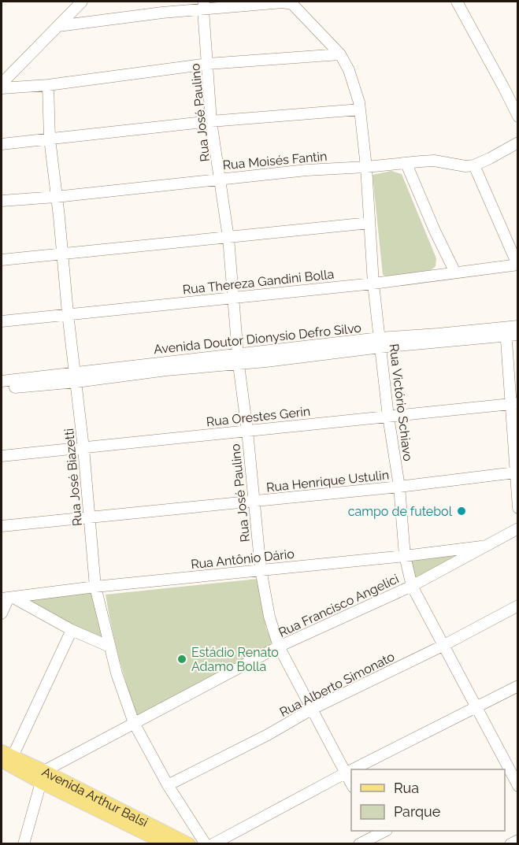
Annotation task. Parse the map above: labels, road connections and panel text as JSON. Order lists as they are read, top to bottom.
{
  "streets": {
    "main road": ["Avenida Arthur Balsi"],
    "street": [
      "Rua José Paulino",
      "Rua Moisés Fantin",
      "Rua Thereza Gandini Bolla",
      "Avenida Doutor Dionysio Defro Silvo",
      "Rua Victório Schiavo",
      "Rua Orestes Gerin",
      "Rua José Biazetti",
      "Rua Henrique Ustulin",
      "Rua Antônio Dário",
      "Rua Francisco Angelici",
      "Rua Alberto Simonato"
    ]
  },
  "crossings": [
    ["Rua José Paulino", "Rua Moisés Fantin"],
    ["Rua José Paulino", "Rua Thereza Gandini Bolla"],
    ["Rua José Paulino", "Avenida Doutor Dionysio Defro Silvo"],
    ["Rua José Paulino", "Rua Victório Schiavo"],
    ["Rua José Paulino", "Rua Orestes Gerin"],
    ["Rua José Paulino", "Rua Henrique Ustulin"],
    ["Rua José Paulino", "Rua Antônio Dário"],
    ["Rua José Paulino", "Rua Francisco Angelici"],
    ["Rua José Paulino", "Rua Alberto Simonato"],
    ["Rua Moisés Fantin", "Rua Victório Schiavo"],
    ["Rua Moisés Fantin", "Rua José Biazetti"],
    ["Rua Thereza Gandini Bolla", "Rua Victório Schiavo"],
    ["Rua Thereza Gandini Bolla", "Rua José Biazetti"],
    ["Avenida Doutor Dionysio Defro Silvo", "Rua Victório Schiavo"],
    ["Avenida Doutor Dionysio Defro Silvo", "Rua José Biazetti"],
    ["Rua Victório Schiavo", "Rua Orestes Gerin"],
    ["Rua Victório Schiavo", "Rua Henrique Ustulin"],
    ["Rua Victório Schiavo", "Rua Antônio Dário"],
    ["Rua Victório Schiavo", "Rua Francisco Angelici"],
    ["Rua Victório Schiavo", "Rua Alberto Simonato"],
    ["Rua Orestes Gerin", "Rua José Biazetti"],
    ["Rua José Biazetti", "Rua Henrique Ustulin"],
    ["Rua José Biazetti", "Rua Antônio Dário"],
    ["Rua José Biazetti", "Rua Francisco Angelici"],
    ["Rua José Biazetti", "Rua Alberto Simonato"],
    ["Rua Antônio Dário", "Rua Francisco Angelici"],
    ["Rua Francisco Angelici", "Avenida Arthur Balsi"]
  ],
  "places": ["campo de futebol", "Estádio Renato Adamo Bolla"],
  "legend": ["Rua", "Parque"]
}
